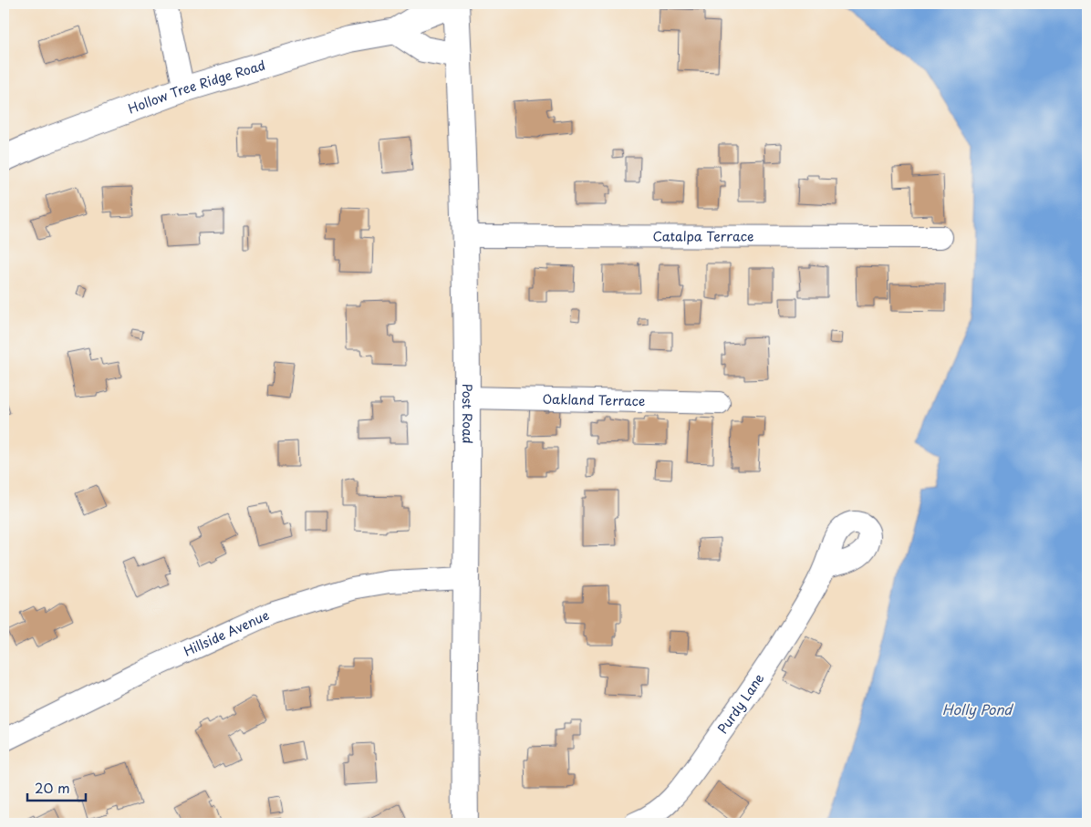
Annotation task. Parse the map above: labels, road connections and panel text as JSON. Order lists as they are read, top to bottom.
{
  "streets": {
    "main road": ["Hollow Tree Ridge Road", "Post Road"],
    "street": [
      "Catalpa Terrace",
      "Oakland Terrace",
      "Hillside Avenue",
      "Purdy Lane"
    ]
  },
  "crossings": [
    ["Hollow Tree Ridge Road", "Post Road"],
    ["Catalpa Terrace", "Post Road"],
    ["Oakland Terrace", "Post Road"],
    ["Post Road", "Hillside Avenue"]
  ],
  "water": ["Holly Pond"],
  "scale_bar": "20 m"
}
